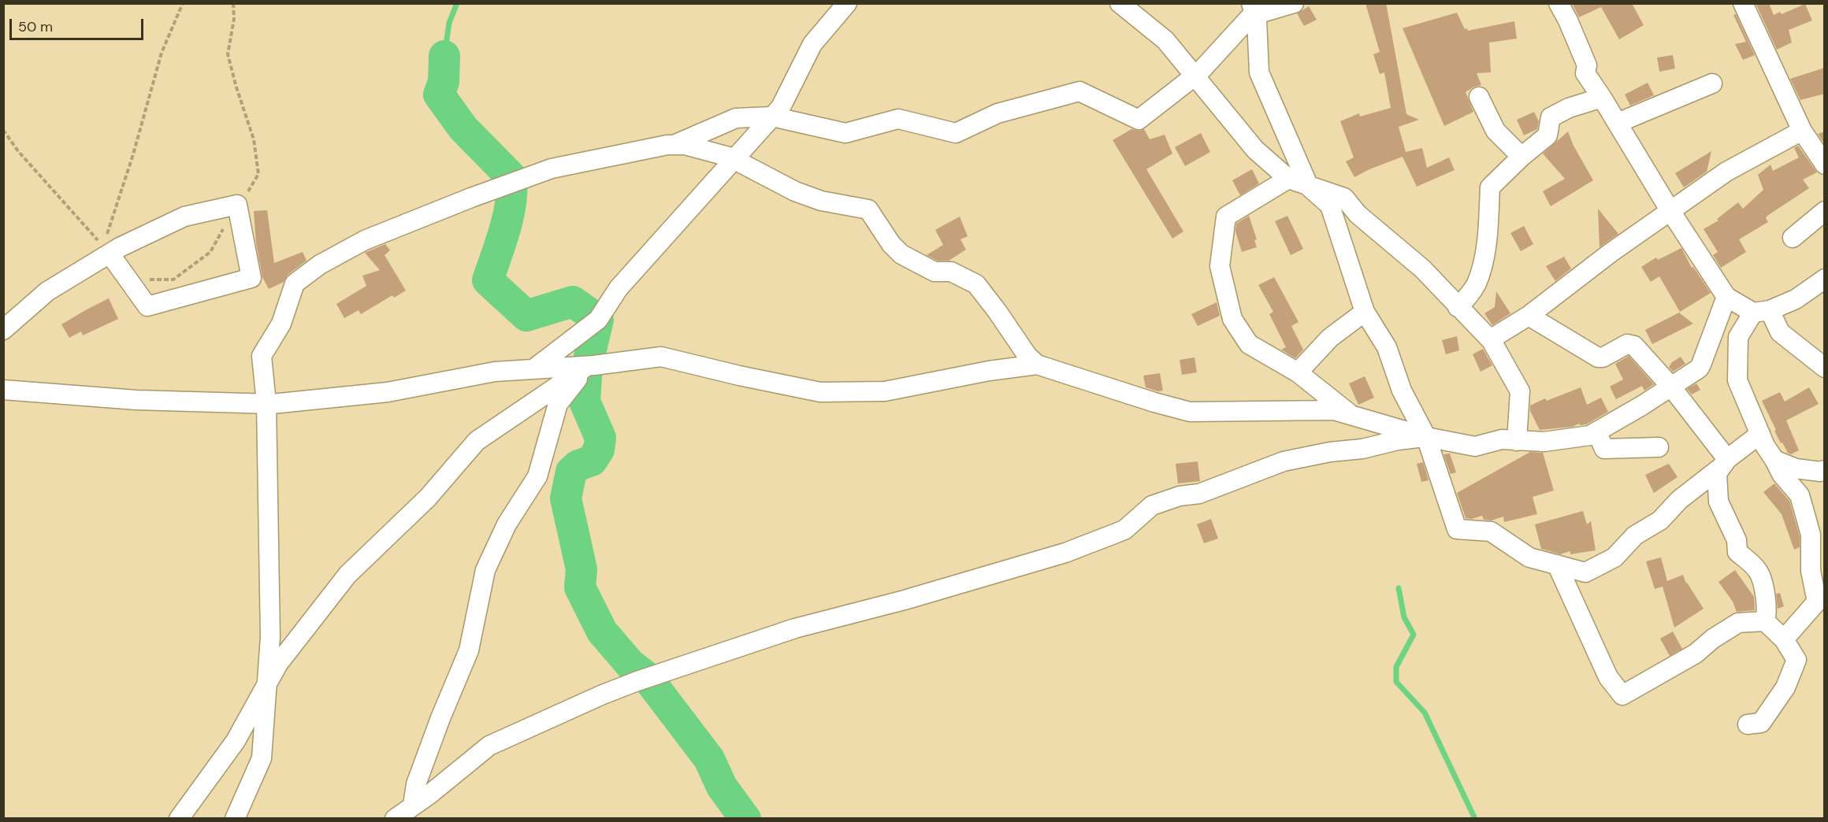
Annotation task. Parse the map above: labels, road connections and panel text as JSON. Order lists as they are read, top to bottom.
{
  "scale_bar": "50 m"
}
